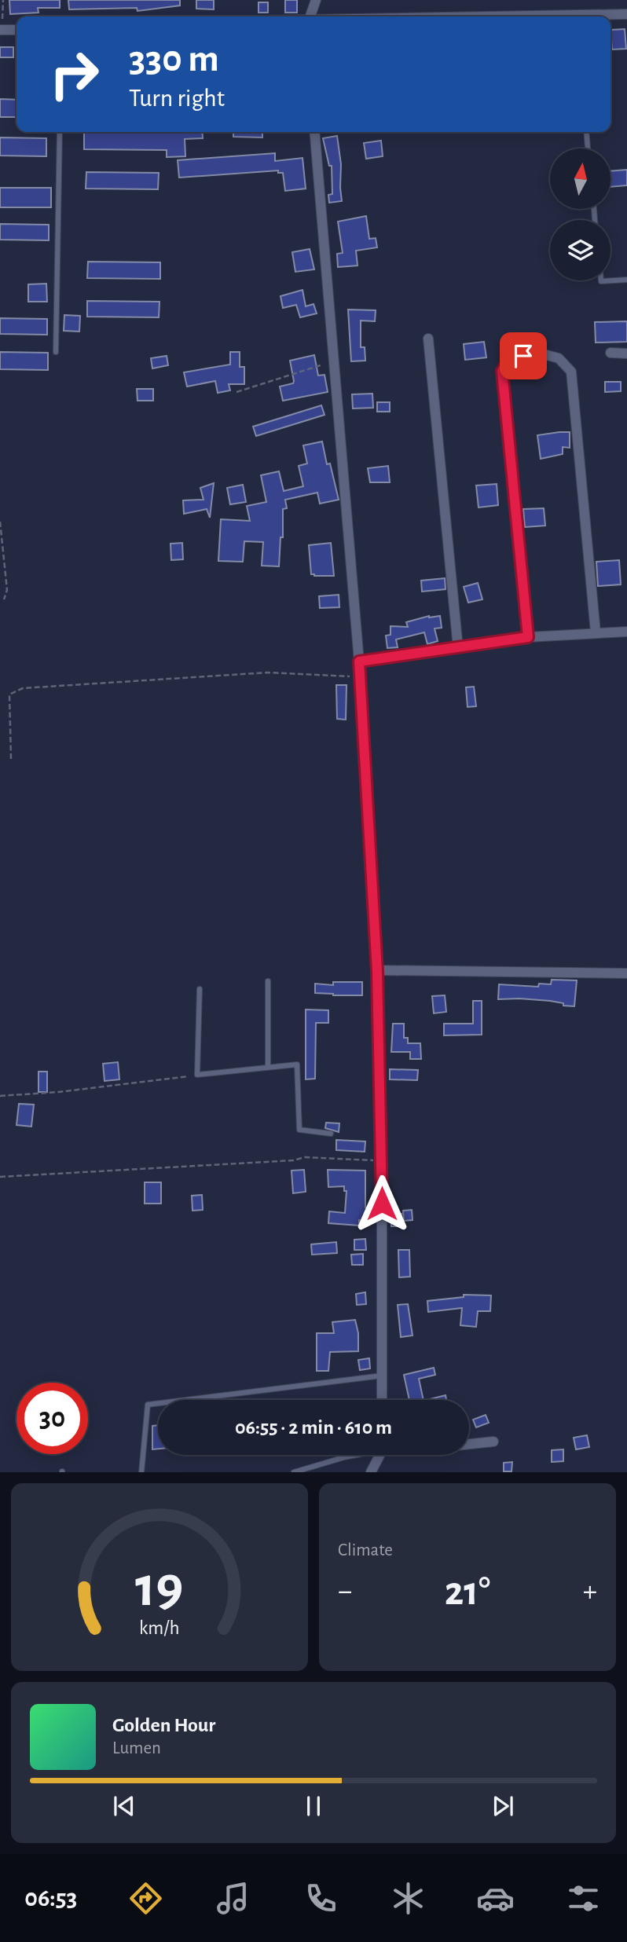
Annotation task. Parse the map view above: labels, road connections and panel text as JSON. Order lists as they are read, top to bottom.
{
  "north": "top",
  "page": {
    "turn": ["330 m", "Turn right"],
    "limit": "30",
    "trip": "06:55 · 2 min · 610 m",
    "tile": "Climate",
    "heat": ["−", "21°", "+"],
    "song": ["Golden Hour", "Lumen"],
    "tabs": "06:53",
    "gauge": ["19", "km/h"]
  }
}
